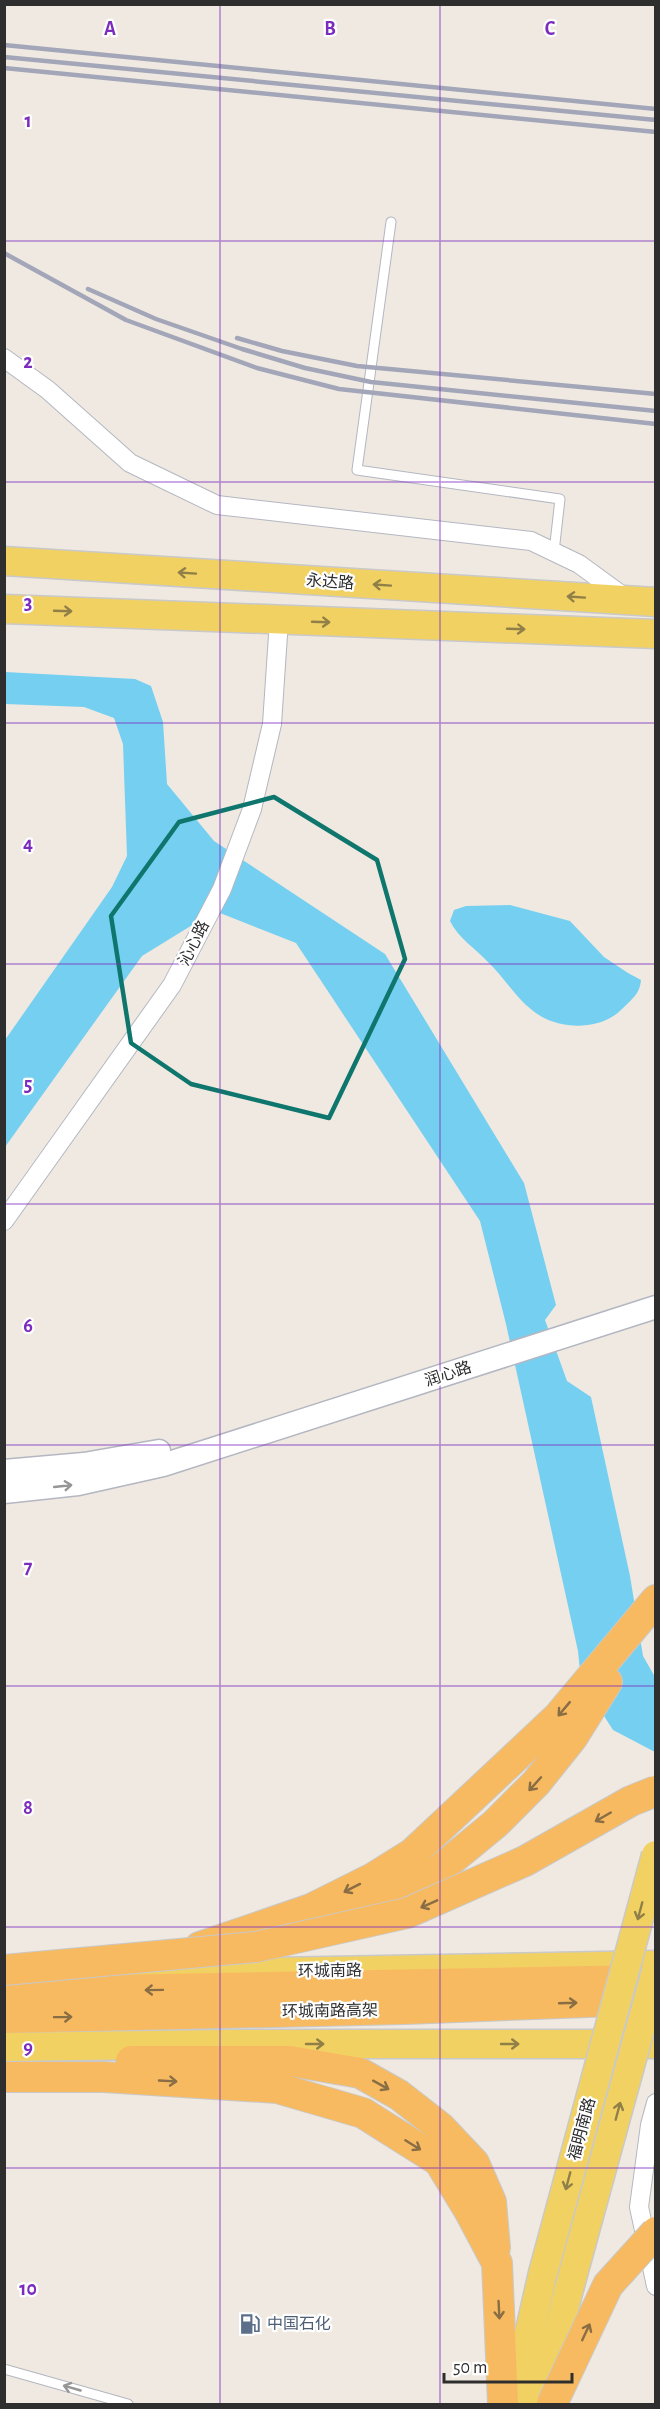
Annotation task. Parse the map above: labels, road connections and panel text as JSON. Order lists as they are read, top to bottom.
{
  "streets": {
    "highway": ["环城南路高架"],
    "main road": ["永达路", "环城南路", "福明南路"],
    "street": ["沁心路", "润心路"]
  },
  "places": {
    "fuel station": ["中国石化"]
  },
  "scale_bar": "50 m",
  "grid": {
    "columns": ["A", "B", "C"],
    "rows": [
      "1",
      "2",
      "3",
      "4",
      "5",
      "6",
      "7",
      "8",
      "9",
      "10"
    ]
  }
}
